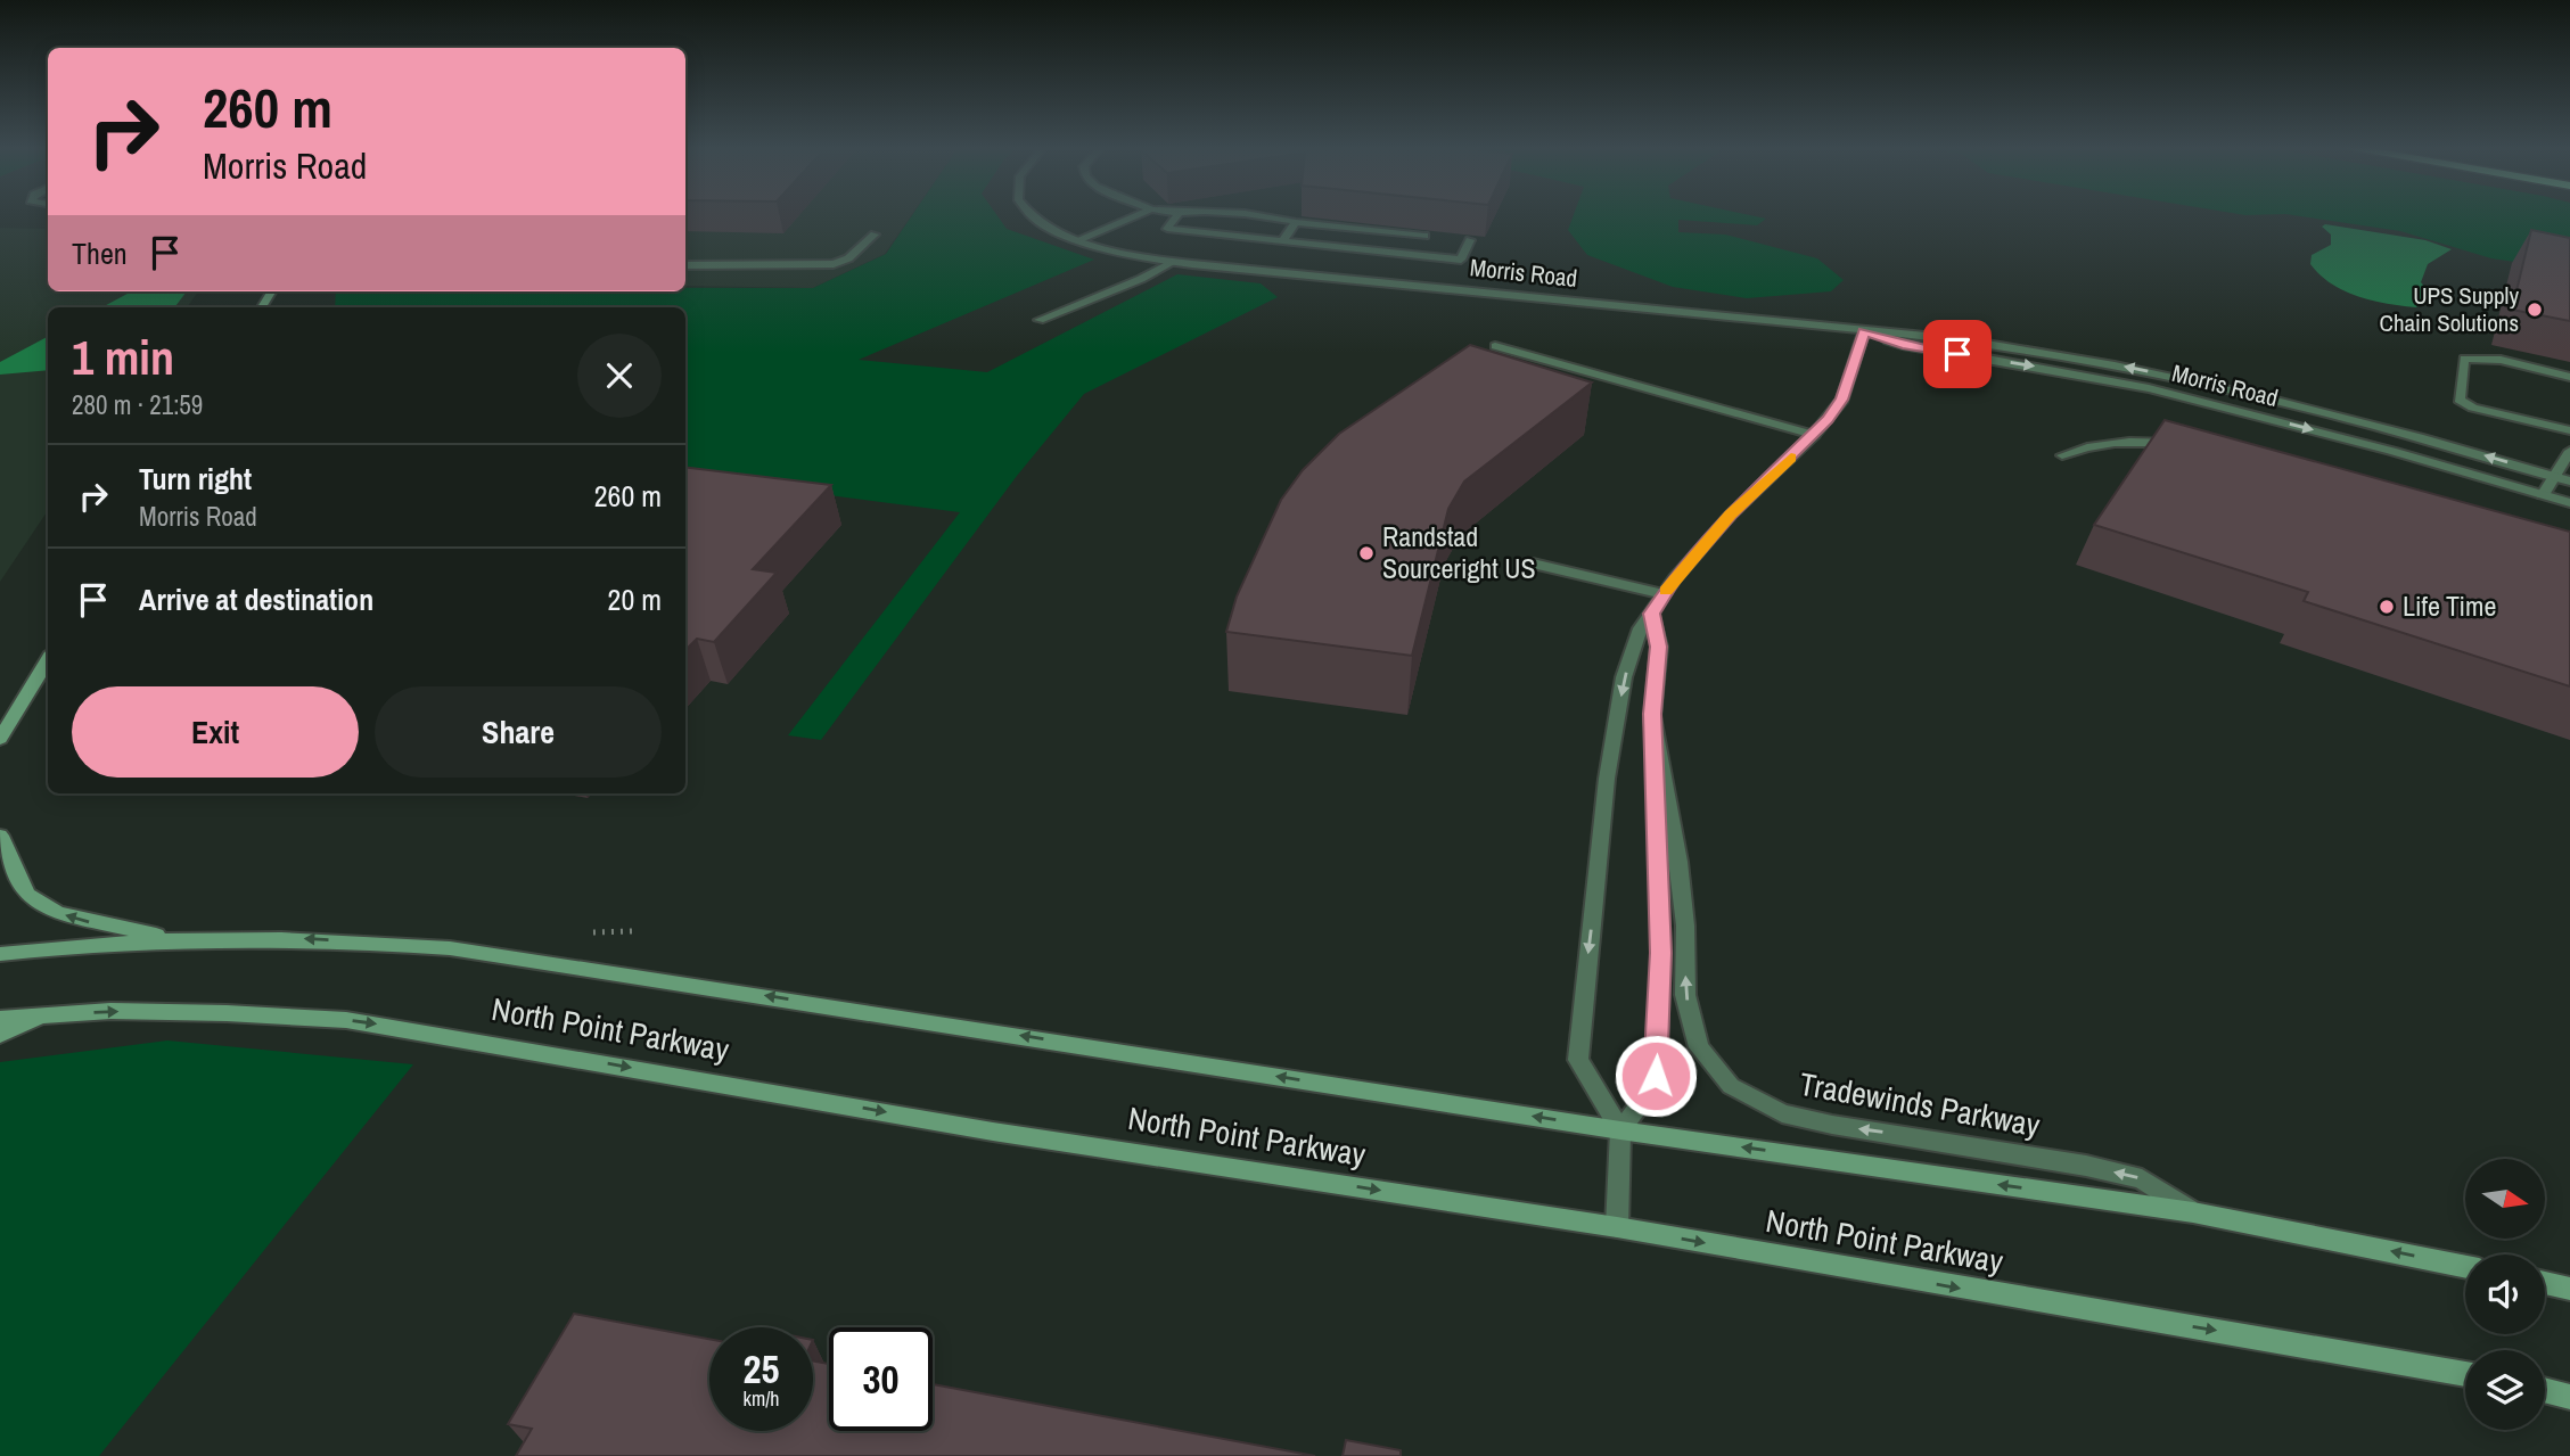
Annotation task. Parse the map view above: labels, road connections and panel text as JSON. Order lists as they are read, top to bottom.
{
  "streets": {
    "street": ["Morris Road", "North Point Parkway", "Tradewinds Parkway"]
  },
  "crossings": [
    ["North Point Parkway", "Tradewinds Parkway"]
  ],
  "one_way": ["Tradewinds Parkway"],
  "places": ["UPS Supply Chain Solutions", "Randstad Sourceright US", "Life Time"],
  "north": "right",
  "page": {
    "turn": ["260 m", "Morris Road"],
    "then": "Then",
    "heading": ["1 min", "280 m · 21:59"],
    "list": [
      {
        "name": "Turn right",
        "note": "Morris Road",
        "value": "260 m"
      },
      {
        "name": "Arrive at destination",
        "value": "20 m"
      }
    ],
    "buttons": ["Exit", "Share"],
    "speed": "25 km/h",
    "limit": "30"
  }
}
